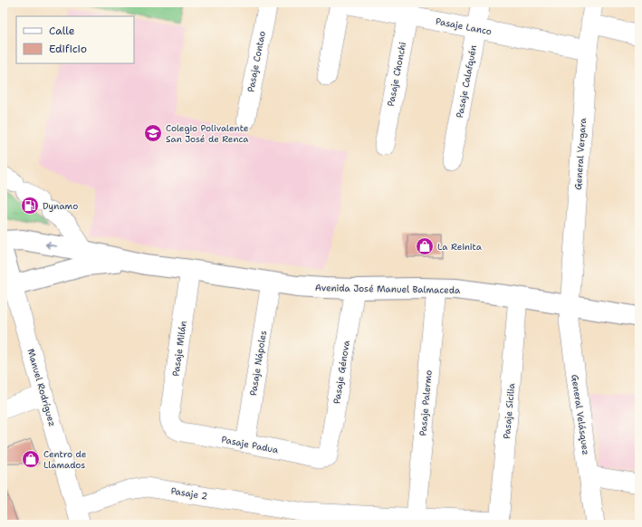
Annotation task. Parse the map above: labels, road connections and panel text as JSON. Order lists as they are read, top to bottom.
{
  "streets": {
    "main road": ["Avenida José Manuel Balmaceda", "Manuel Rodríguez"],
    "street": [
      "Pasaje Lanco",
      "Pasaje Contao",
      "Pasaje Chonchi",
      "Pasaje Calafquén",
      "General Vergara",
      "Pasaje Milán",
      "Pasaje Nápoles",
      "Pasaje Génova",
      "Pasaje Palermo",
      "Pasaje Sicilia",
      "General Velásquez",
      "Pasaje Padua",
      "Pasaje 2"
    ]
  },
  "crossings": [
    ["Pasaje Lanco", "Pasaje Chonchi"],
    ["Pasaje Lanco", "Pasaje Calafquén"],
    ["Pasaje Lanco", "General Vergara"],
    ["General Vergara", "Avenida José Manuel Balmaceda"],
    ["General Vergara", "General Velásquez"],
    ["Avenida José Manuel Balmaceda", "Pasaje Milán"],
    ["Avenida José Manuel Balmaceda", "Pasaje Nápoles"],
    ["Avenida José Manuel Balmaceda", "Pasaje Génova"],
    ["Avenida José Manuel Balmaceda", "Manuel Rodríguez"],
    ["Avenida José Manuel Balmaceda", "Pasaje Palermo"],
    ["Avenida José Manuel Balmaceda", "Pasaje Sicilia"],
    ["Avenida José Manuel Balmaceda", "General Velásquez"],
    ["Pasaje Milán", "Pasaje Padua"],
    ["Pasaje Nápoles", "Pasaje Padua"],
    ["Pasaje Génova", "Pasaje Padua"],
    ["Manuel Rodríguez", "Pasaje 2"],
    ["Pasaje Palermo", "Pasaje 2"],
    ["Pasaje Sicilia", "Pasaje 2"]
  ],
  "places": {
    "school or university": ["Colegio Polivalente San José de Renca"],
    "fuel station": ["Dynamo"],
    "shop": ["La Reinita", "Centro de Llamados"]
  },
  "legend": ["Calle", "Edificio"]
}
